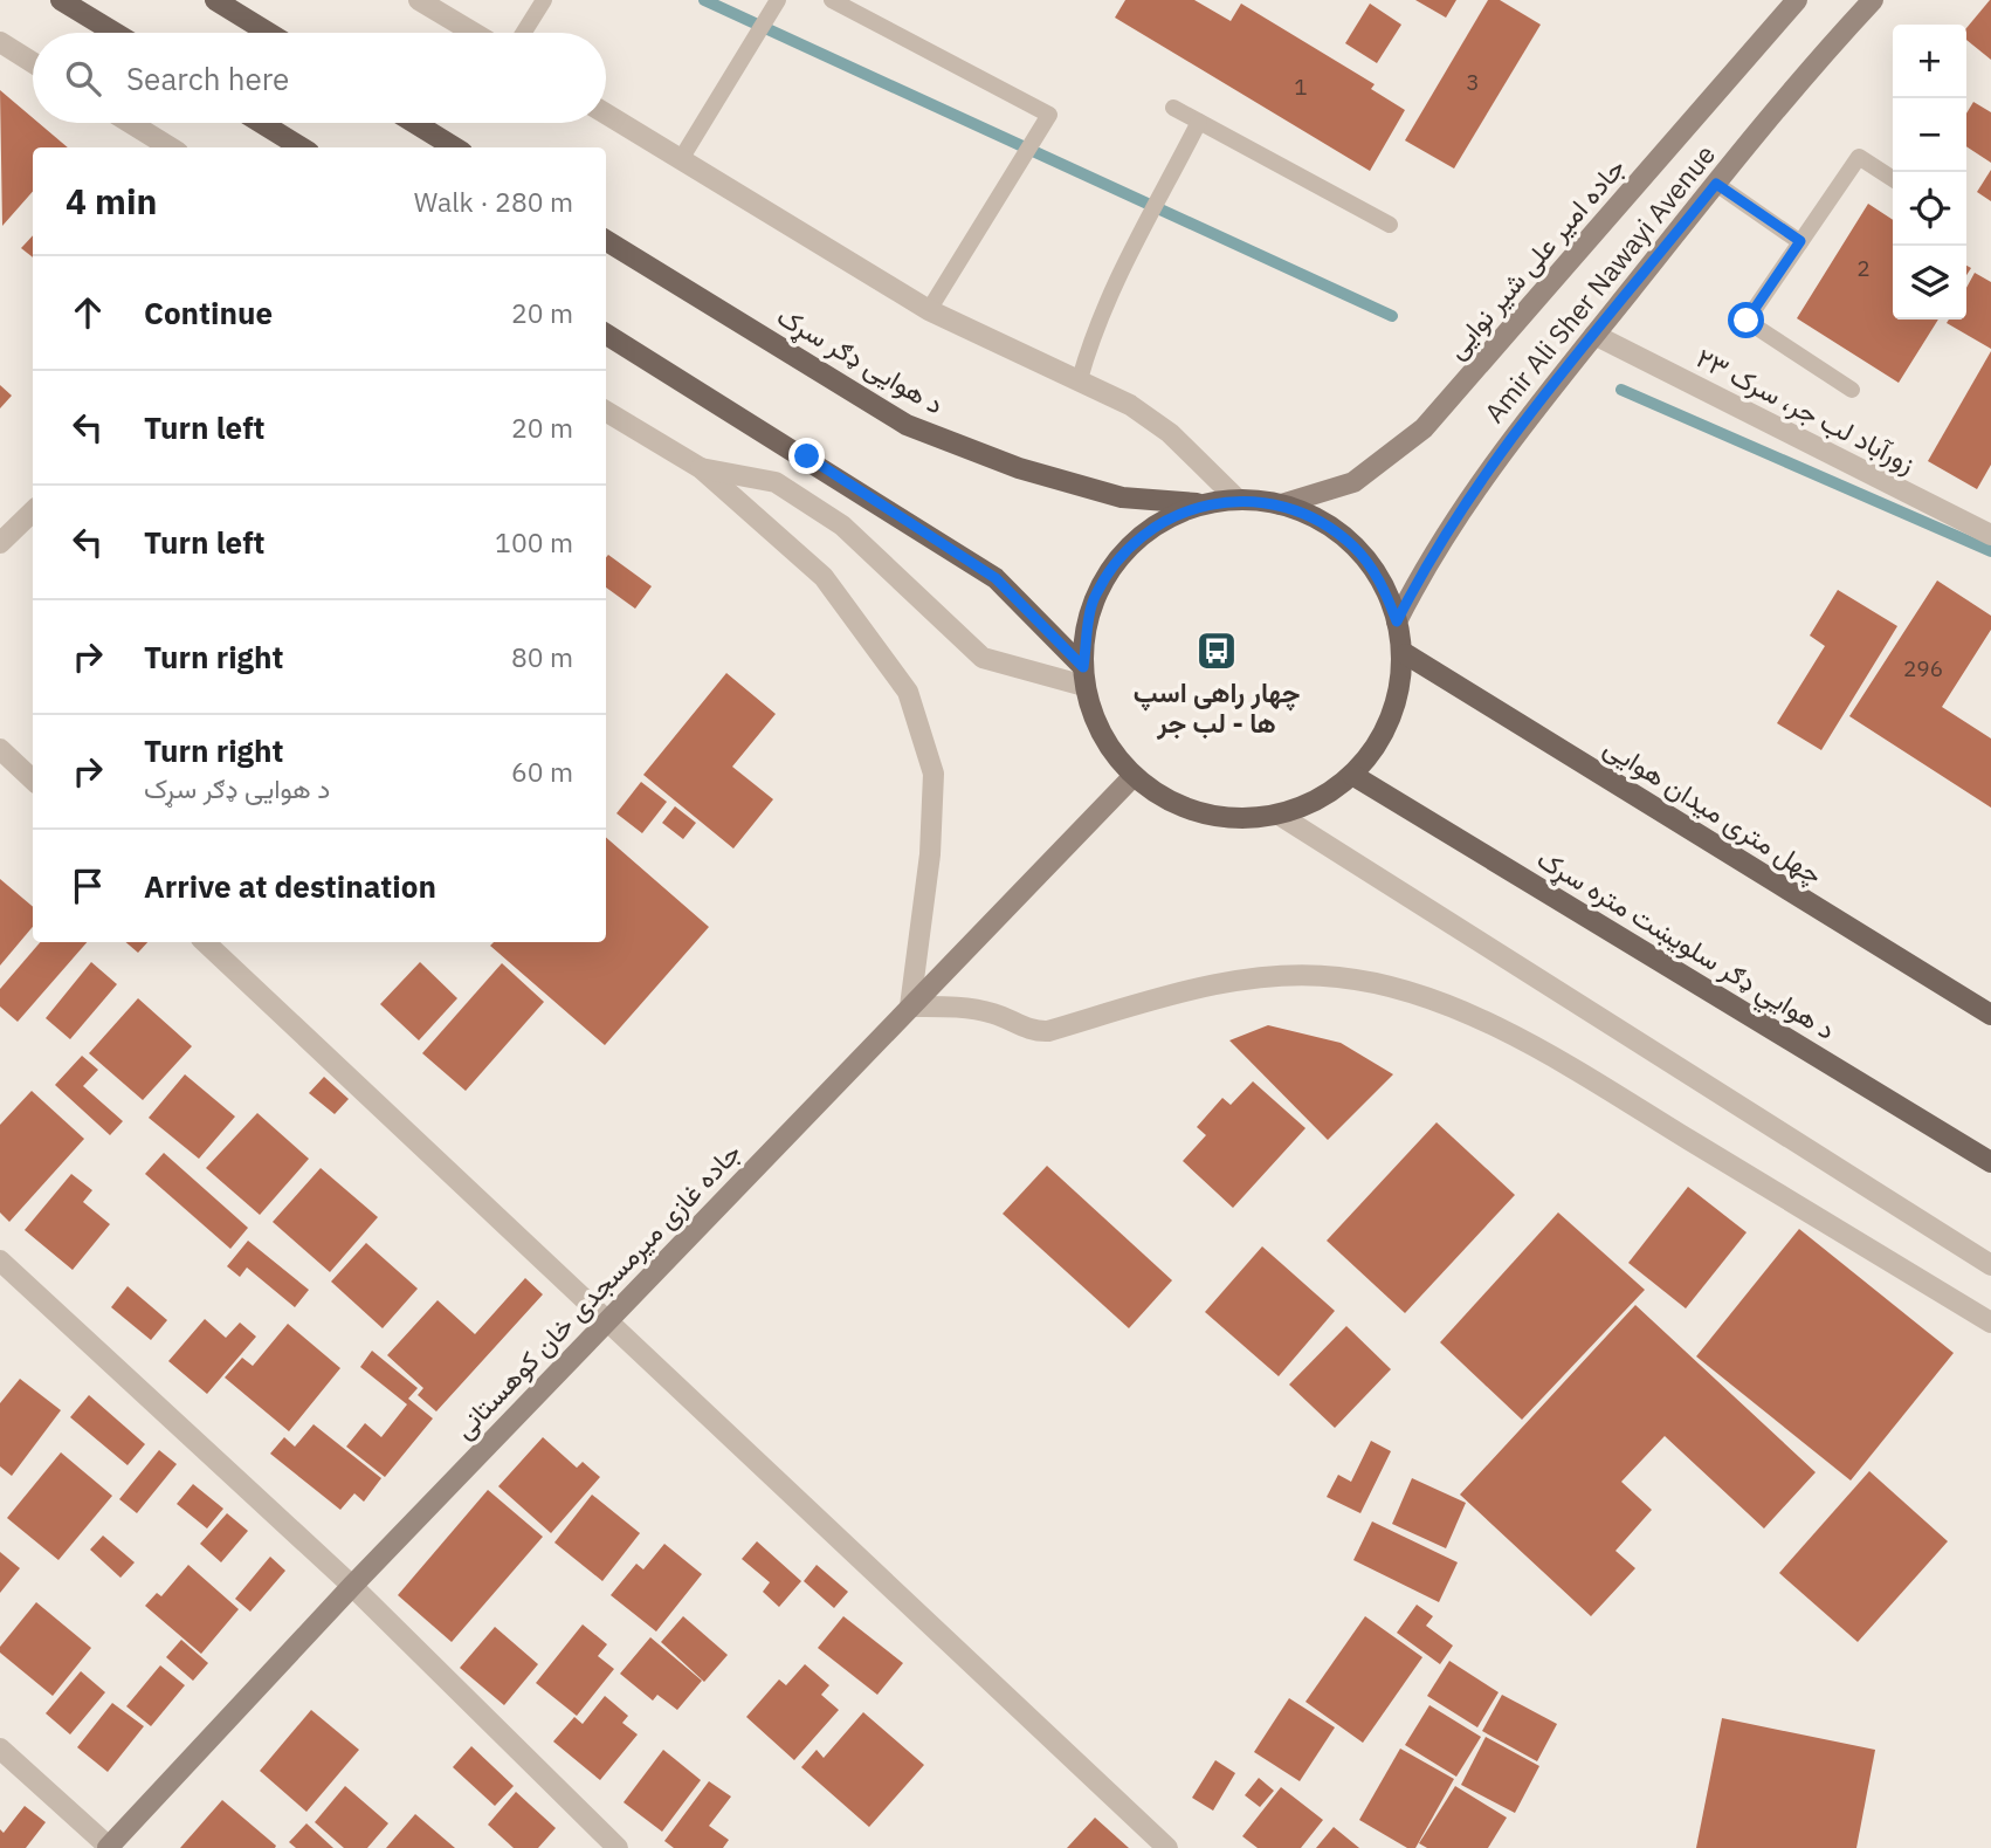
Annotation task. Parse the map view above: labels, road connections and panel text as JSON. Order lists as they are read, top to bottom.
{
  "streets": {
    "main road": [
      "جاده امیر علی شیر نوایی",
      "Amir Ali Sher Nawayi Avenue",
      "د هوایی ډګر سړک",
      "چهل متری میدان هوایی",
      "د هوايي ډګر سلویښت متره سړک",
      "جاده غازی میرمسجدی خان کوهستانی"
    ],
    "street": ["زورآباد لب جر، سرک ۲۳"]
  },
  "crossings": [
    ["Amir Ali Sher Nawayi Avenue", "زورآباد لب جر، سرک ۲۳"]
  ],
  "places": {
    "bus stop": ["چهار راهی اسپ ها - لب جر"]
  },
  "house_numbers": [
    "3",
    "1",
    "2",
    "296"
  ],
  "page": {
    "map_buttons": ["+", "−"],
    "search": "Search here",
    "heading": ["4 min", "Walk · 280 m"],
    "list": [
      ["Continue", "20 m"],
      ["Turn left", "20 m"],
      ["Turn left", "100 m"],
      ["Turn right", "80 m"],
      ["Turn right", "د هوایی ډګر سړک", "60 m"],
      "Arrive at destination"
    ]
  }
}
